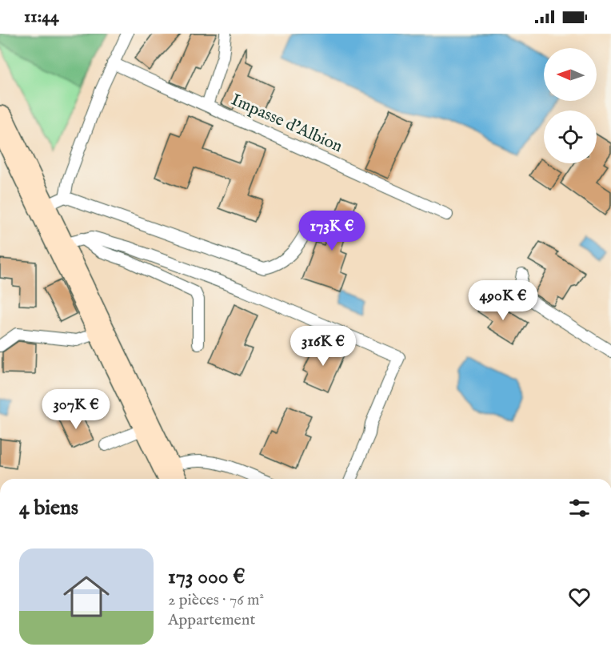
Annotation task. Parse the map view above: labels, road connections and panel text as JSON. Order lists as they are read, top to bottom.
{
  "streets": {
    "lane": ["Impasse d'Albion"]
  },
  "north": "left",
  "page": {
    "status": "11:44",
    "price": [
      "173K €",
      "490K €",
      "316K €",
      "307K €"
    ],
    "heading": "4 biens",
    "list": [
      {
        "name": "173 000 €",
        "note": "2 pièces · 76 m² · Appartement"
      }
    ]
  }
}
